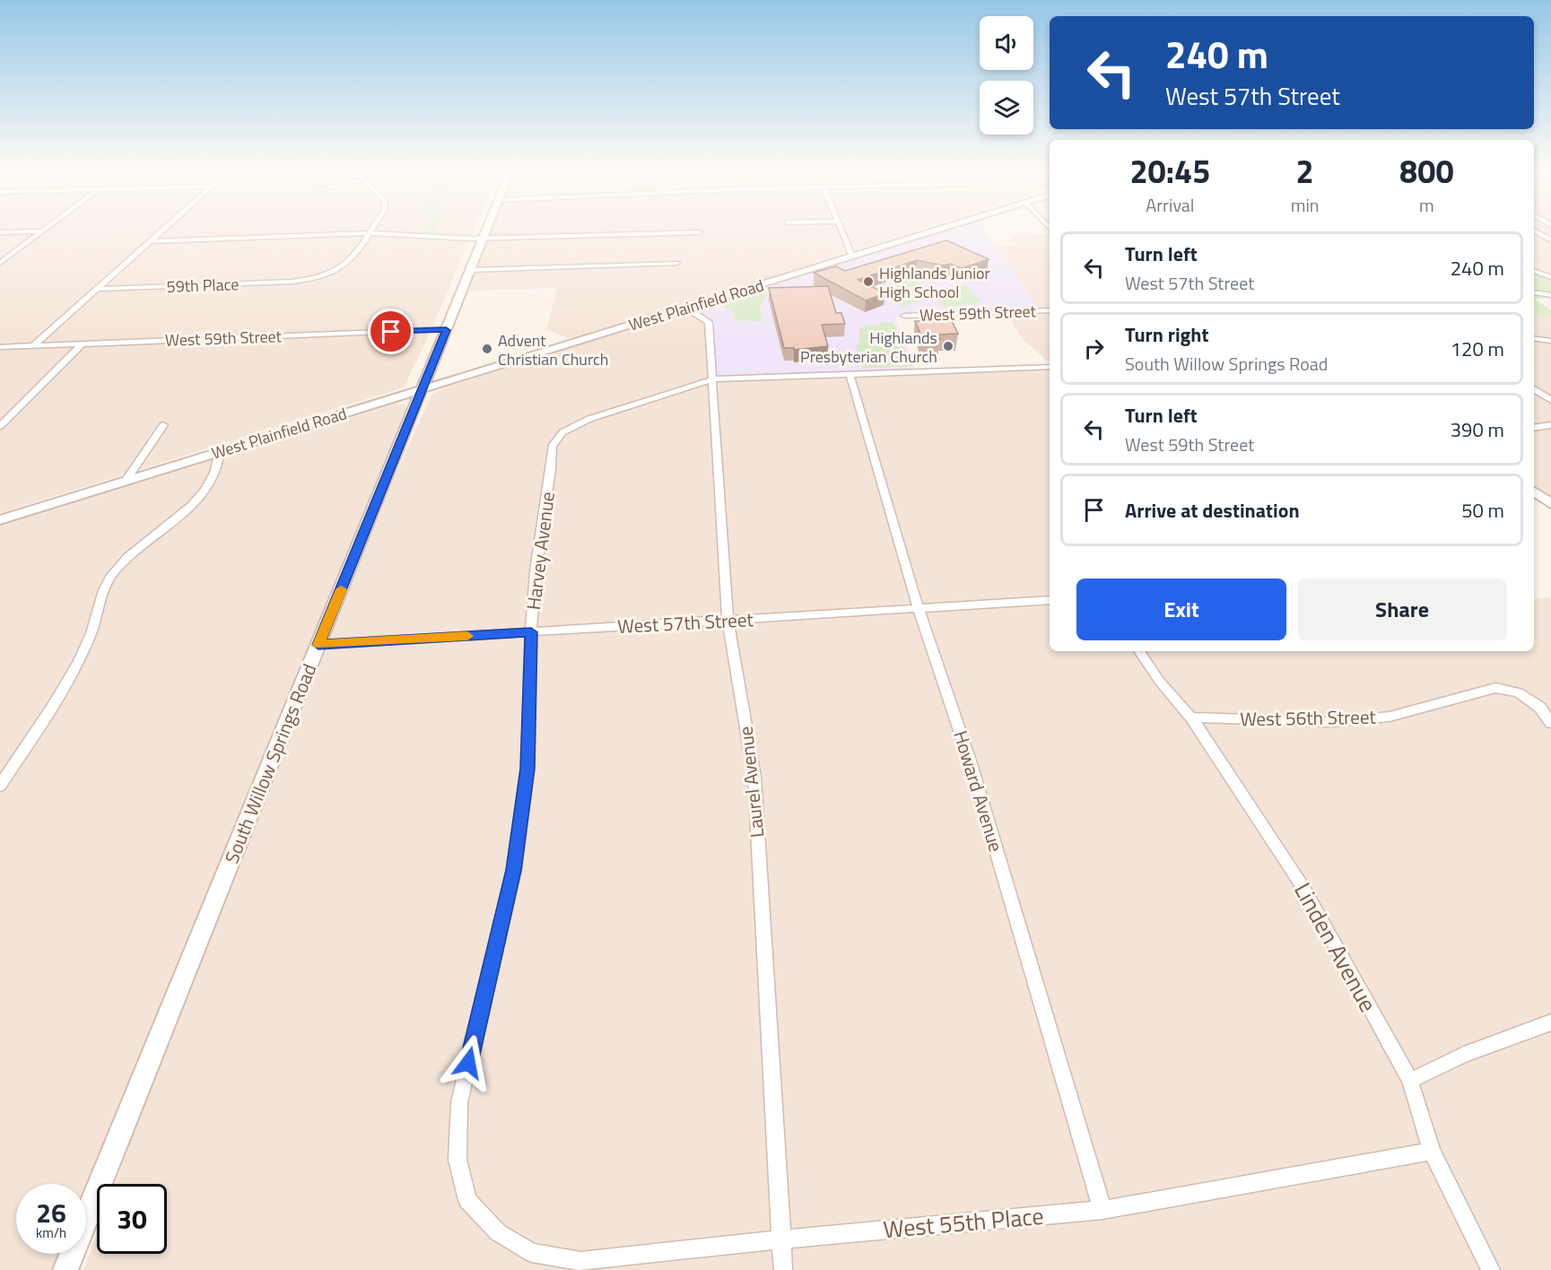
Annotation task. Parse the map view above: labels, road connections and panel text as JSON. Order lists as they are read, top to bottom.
{
  "streets": {
    "street": [
      "59th Place",
      "West Plainfield Road",
      "West 59th Street",
      "Harvey Avenue",
      "West 57th Street",
      "West 56th Street",
      "South Willow Springs Road",
      "Laurel Avenue",
      "Howard Avenue",
      "Linden Avenue",
      "West 55th Place"
    ]
  },
  "crossings": [
    ["West Plainfield Road", "South Willow Springs Road"],
    ["West Plainfield Road", "Laurel Avenue"],
    ["West 59th Street", "South Willow Springs Road"],
    ["Harvey Avenue", "West 57th Street"],
    ["Harvey Avenue", "Laurel Avenue"],
    ["Harvey Avenue", "Howard Avenue"],
    ["Harvey Avenue", "West 55th Place"],
    ["West 57th Street", "South Willow Springs Road"],
    ["West 57th Street", "Laurel Avenue"],
    ["West 57th Street", "Howard Avenue"],
    ["West 56th Street", "Linden Avenue"],
    ["Laurel Avenue", "West 55th Place"],
    ["Howard Avenue", "West 55th Place"],
    ["Linden Avenue", "West 55th Place"]
  ],
  "places": ["Highlands Junior High School", "Highlands Presbyterian Church", "Advent Christian Church"],
  "page": {
    "turn": ["240 m", "West 57th Street"],
    "eta": [
      "20:45",
      "Arrival",
      "2",
      "min",
      "800",
      "m"
    ],
    "list": [
      {
        "name": "Turn left",
        "note": "West 57th Street",
        "value": "240 m"
      },
      {
        "name": "Turn right",
        "note": "South Willow Springs Road",
        "value": "120 m"
      },
      {
        "name": "Turn left",
        "note": "West 59th Street",
        "value": "390 m"
      },
      {
        "name": "Arrive at destination",
        "value": "50 m"
      }
    ],
    "buttons": ["Exit", "Share"],
    "speed": "26 km/h",
    "limit": "30"
  }
}
